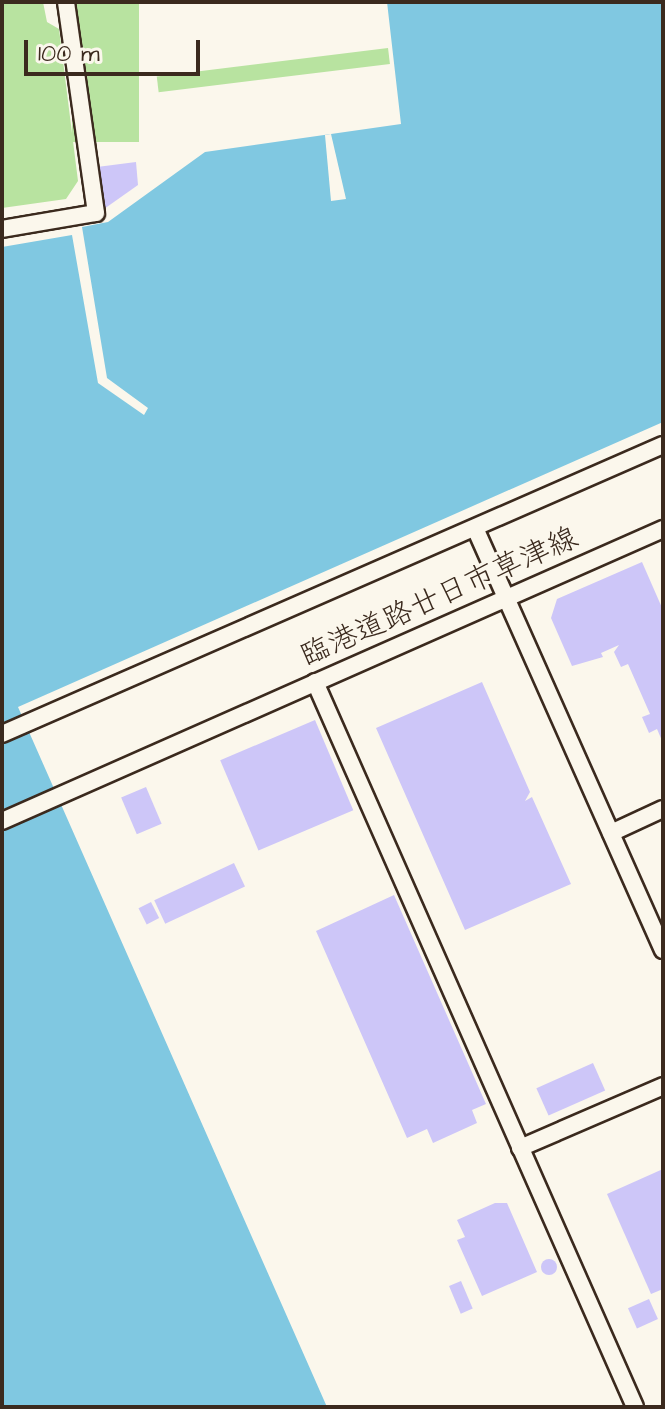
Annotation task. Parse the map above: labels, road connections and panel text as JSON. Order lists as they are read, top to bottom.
{
  "streets": {
    "street": ["臨港道路廿日市草津線"]
  },
  "scale_bar": "100 m"
}
